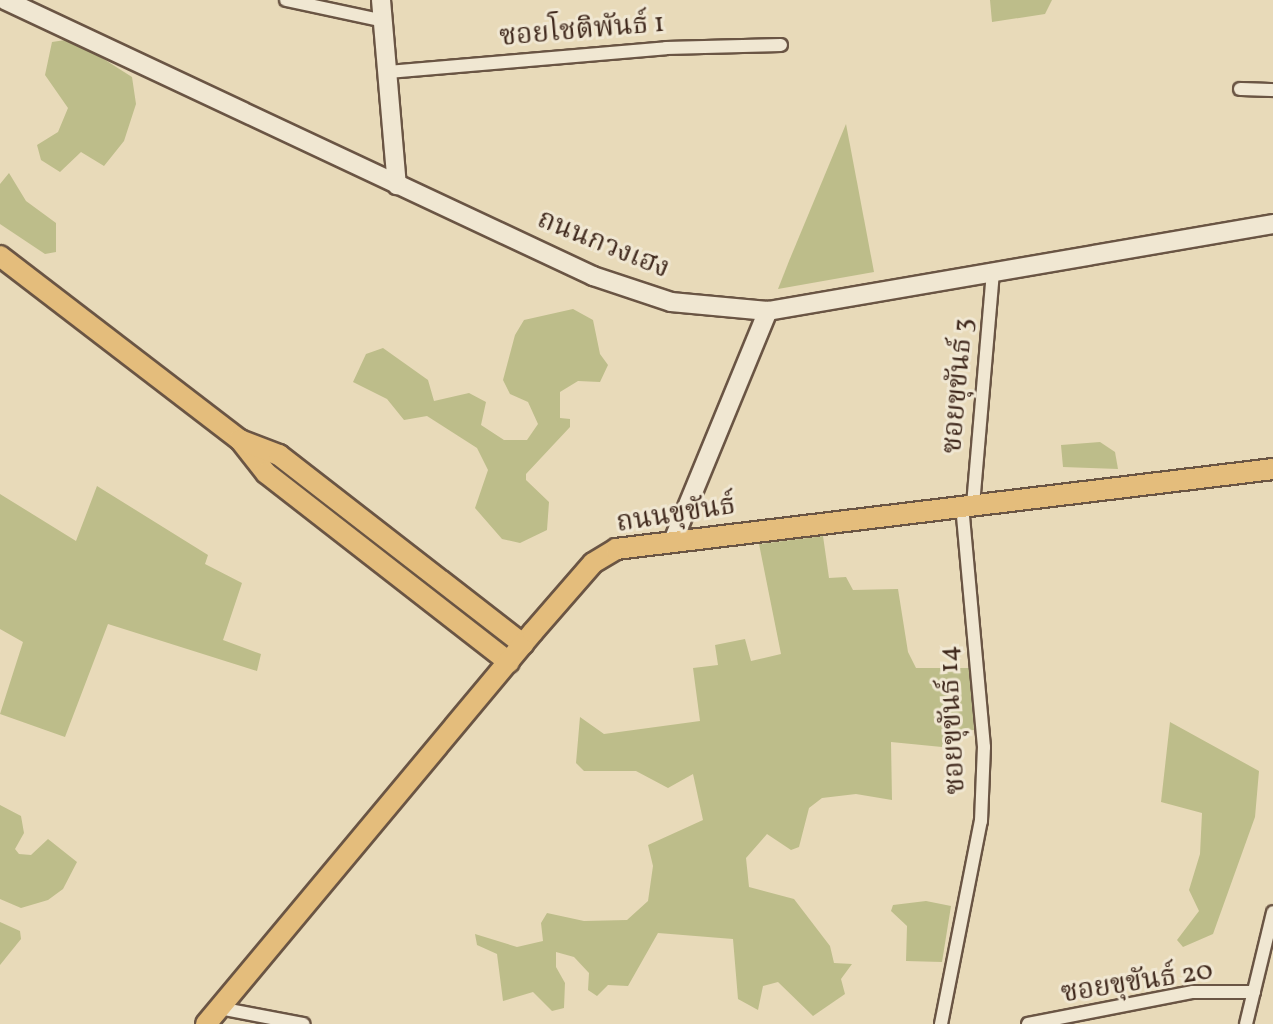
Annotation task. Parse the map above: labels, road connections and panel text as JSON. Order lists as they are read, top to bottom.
{
  "streets": {
    "main road": ["ถนนขุขันธ์"],
    "street": [
      "ซอยโชติพันธ์ 1",
      "ถนนกวงเฮง",
      "ซอยขุขันธ์ 3",
      "ซอยขุขันธ์ 14",
      "ซอยขุขันธ์ 20"
    ]
  },
  "crossings": [
    ["ถนนกวงเฮง", "ซอยขุขันธ์ 3"],
    ["ซอยขุขันธ์ 3", "ถนนขุขันธ์"],
    ["ซอยขุขันธ์ 3", "ซอยขุขันธ์ 14"],
    ["ถนนขุขันธ์", "ซอยขุขันธ์ 14"]
  ]
}
